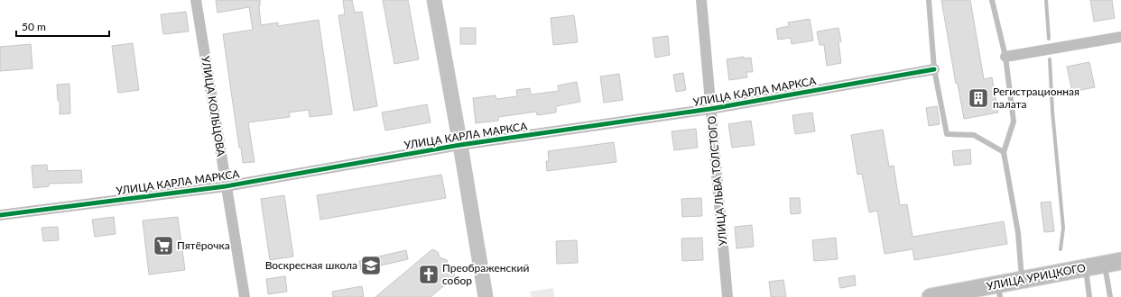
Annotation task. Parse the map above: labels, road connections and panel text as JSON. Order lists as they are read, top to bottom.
{
  "streets": {
    "main road": ["УЛИЦА УРИЦКОГО"],
    "street": ["УЛИЦА КАРЛА МАРКСА", "УЛИЦА КОЛЬЦОВА", "УЛИЦА ЛЬВА ТОЛСТОГО"]
  },
  "crossings": [
    ["УЛИЦА КАРЛА МАРКСА", "УЛИЦА КОЛЬЦОВА"],
    ["УЛИЦА КАРЛА МАРКСА", "УЛИЦА ЛЬВА ТОЛСТОГО"]
  ],
  "places": {
    "building": ["Регистрационная палата"],
    "supermarket": ["Пятёрочка"],
    "school or university": ["Воскресная школа"],
    "church": ["Преображенский собор"]
  },
  "scale_bar": "50 m"
}
